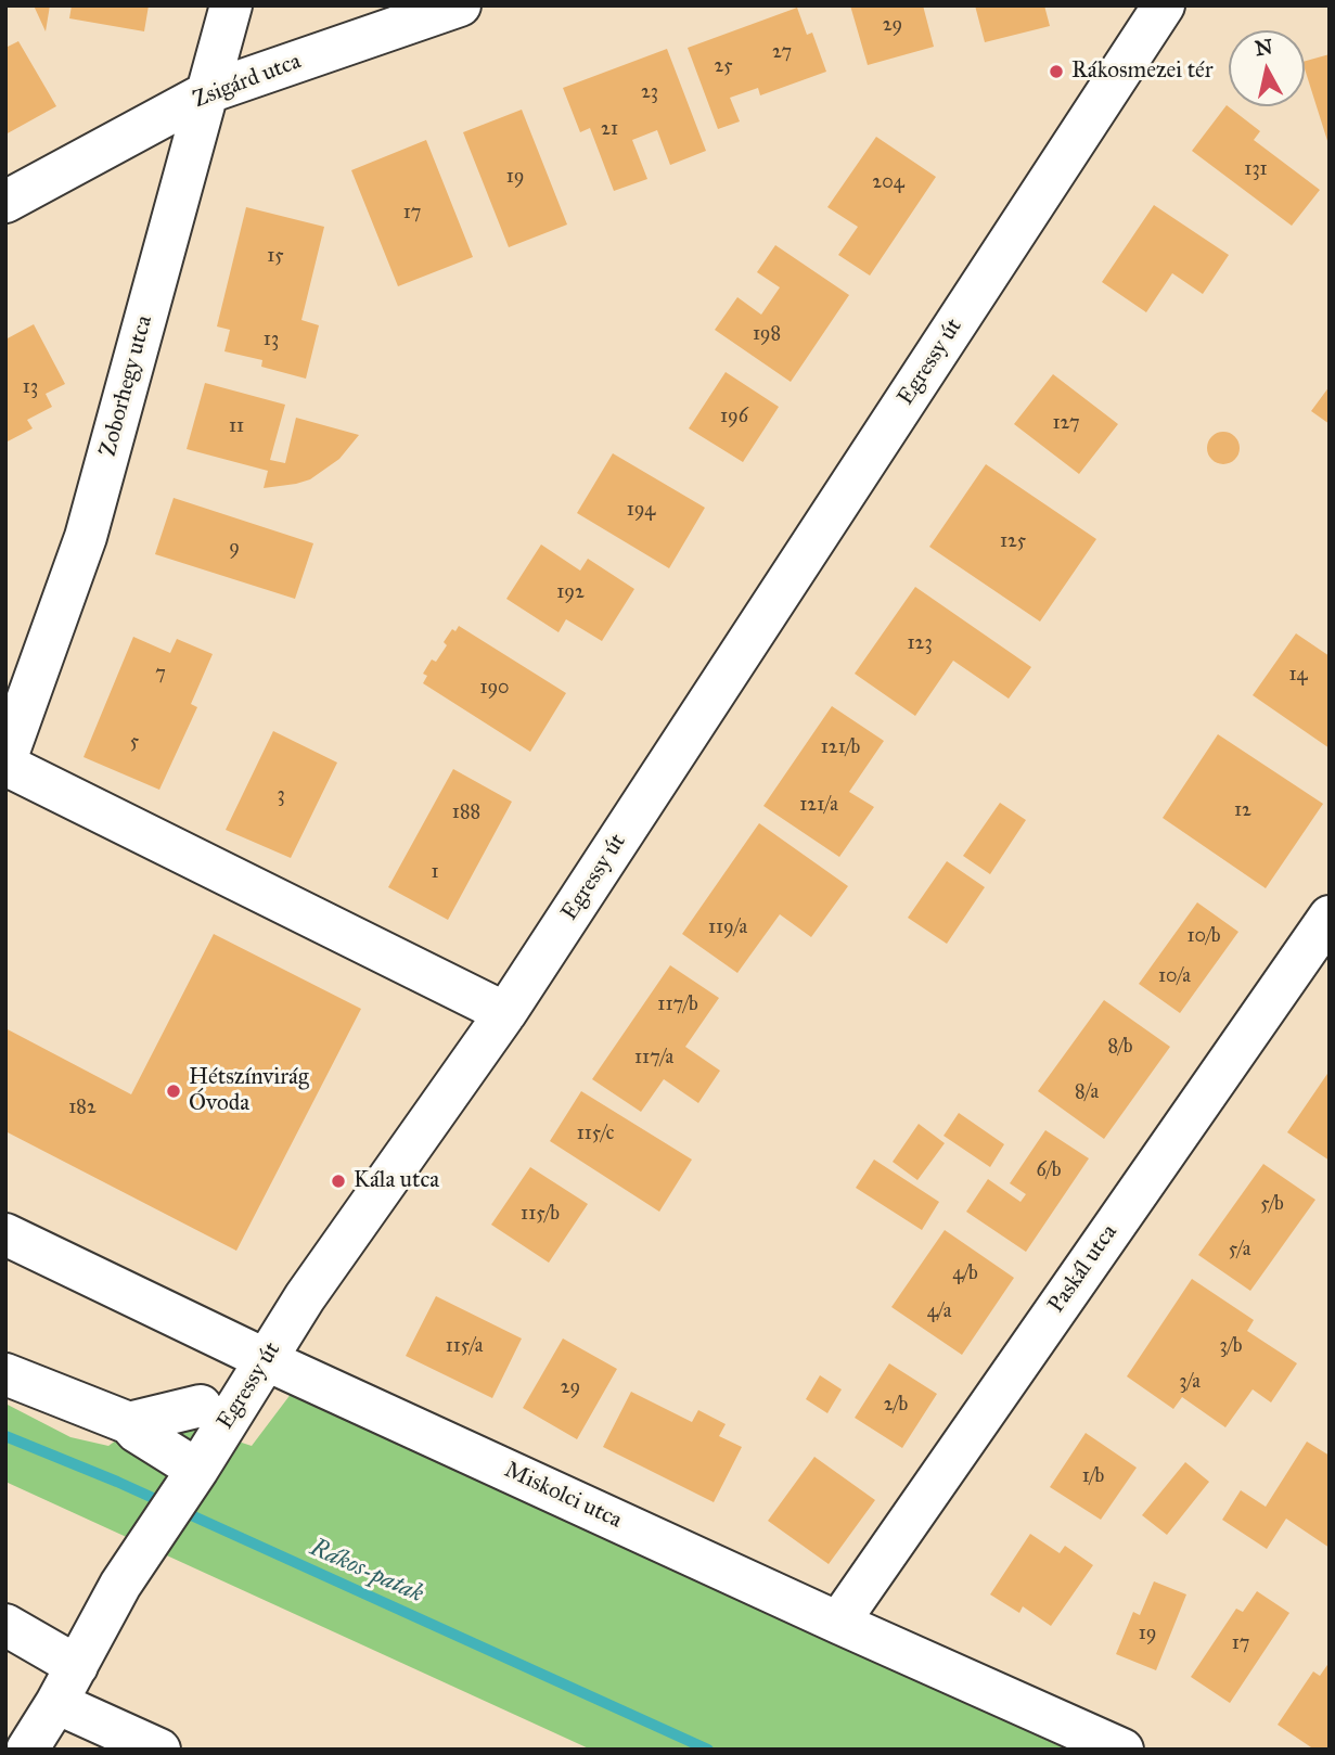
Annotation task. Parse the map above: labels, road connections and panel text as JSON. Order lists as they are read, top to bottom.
{
  "streets": {
    "street": [
      "Zsigárd utca",
      "Egressy út",
      "Zoborhegy utca",
      "Paskál utca",
      "Miskolci utca"
    ]
  },
  "crossings": [
    ["Zsigárd utca", "Zoborhegy utca"],
    ["Egressy út", "Miskolci utca"],
    ["Paskál utca", "Miskolci utca"]
  ],
  "water": ["Rákos-patak"],
  "places": ["Rákosmezei tér", "Hétszínvirág Óvoda", "Kála utca"],
  "house_numbers": [
    "29",
    "27",
    "25",
    "23",
    "21",
    "131",
    "19",
    "204",
    "17",
    "15",
    "198",
    "13",
    "13",
    "196",
    "127",
    "11",
    "194",
    "125",
    "9",
    "192",
    "123",
    "7",
    "14",
    "190",
    "5",
    "121/b",
    "3",
    "121/a",
    "12",
    "188",
    "1",
    "119/a",
    "10/b",
    "10/a",
    "117/b",
    "8/b",
    "117/a",
    "8/a",
    "182",
    "115/c",
    "6/b",
    "5/b",
    "115/b",
    "5/a",
    "4/b",
    "4/a",
    "115/a",
    "3/b",
    "3/a",
    "29",
    "2/b",
    "1/b",
    "19",
    "17"
  ],
  "north": "top"
}
